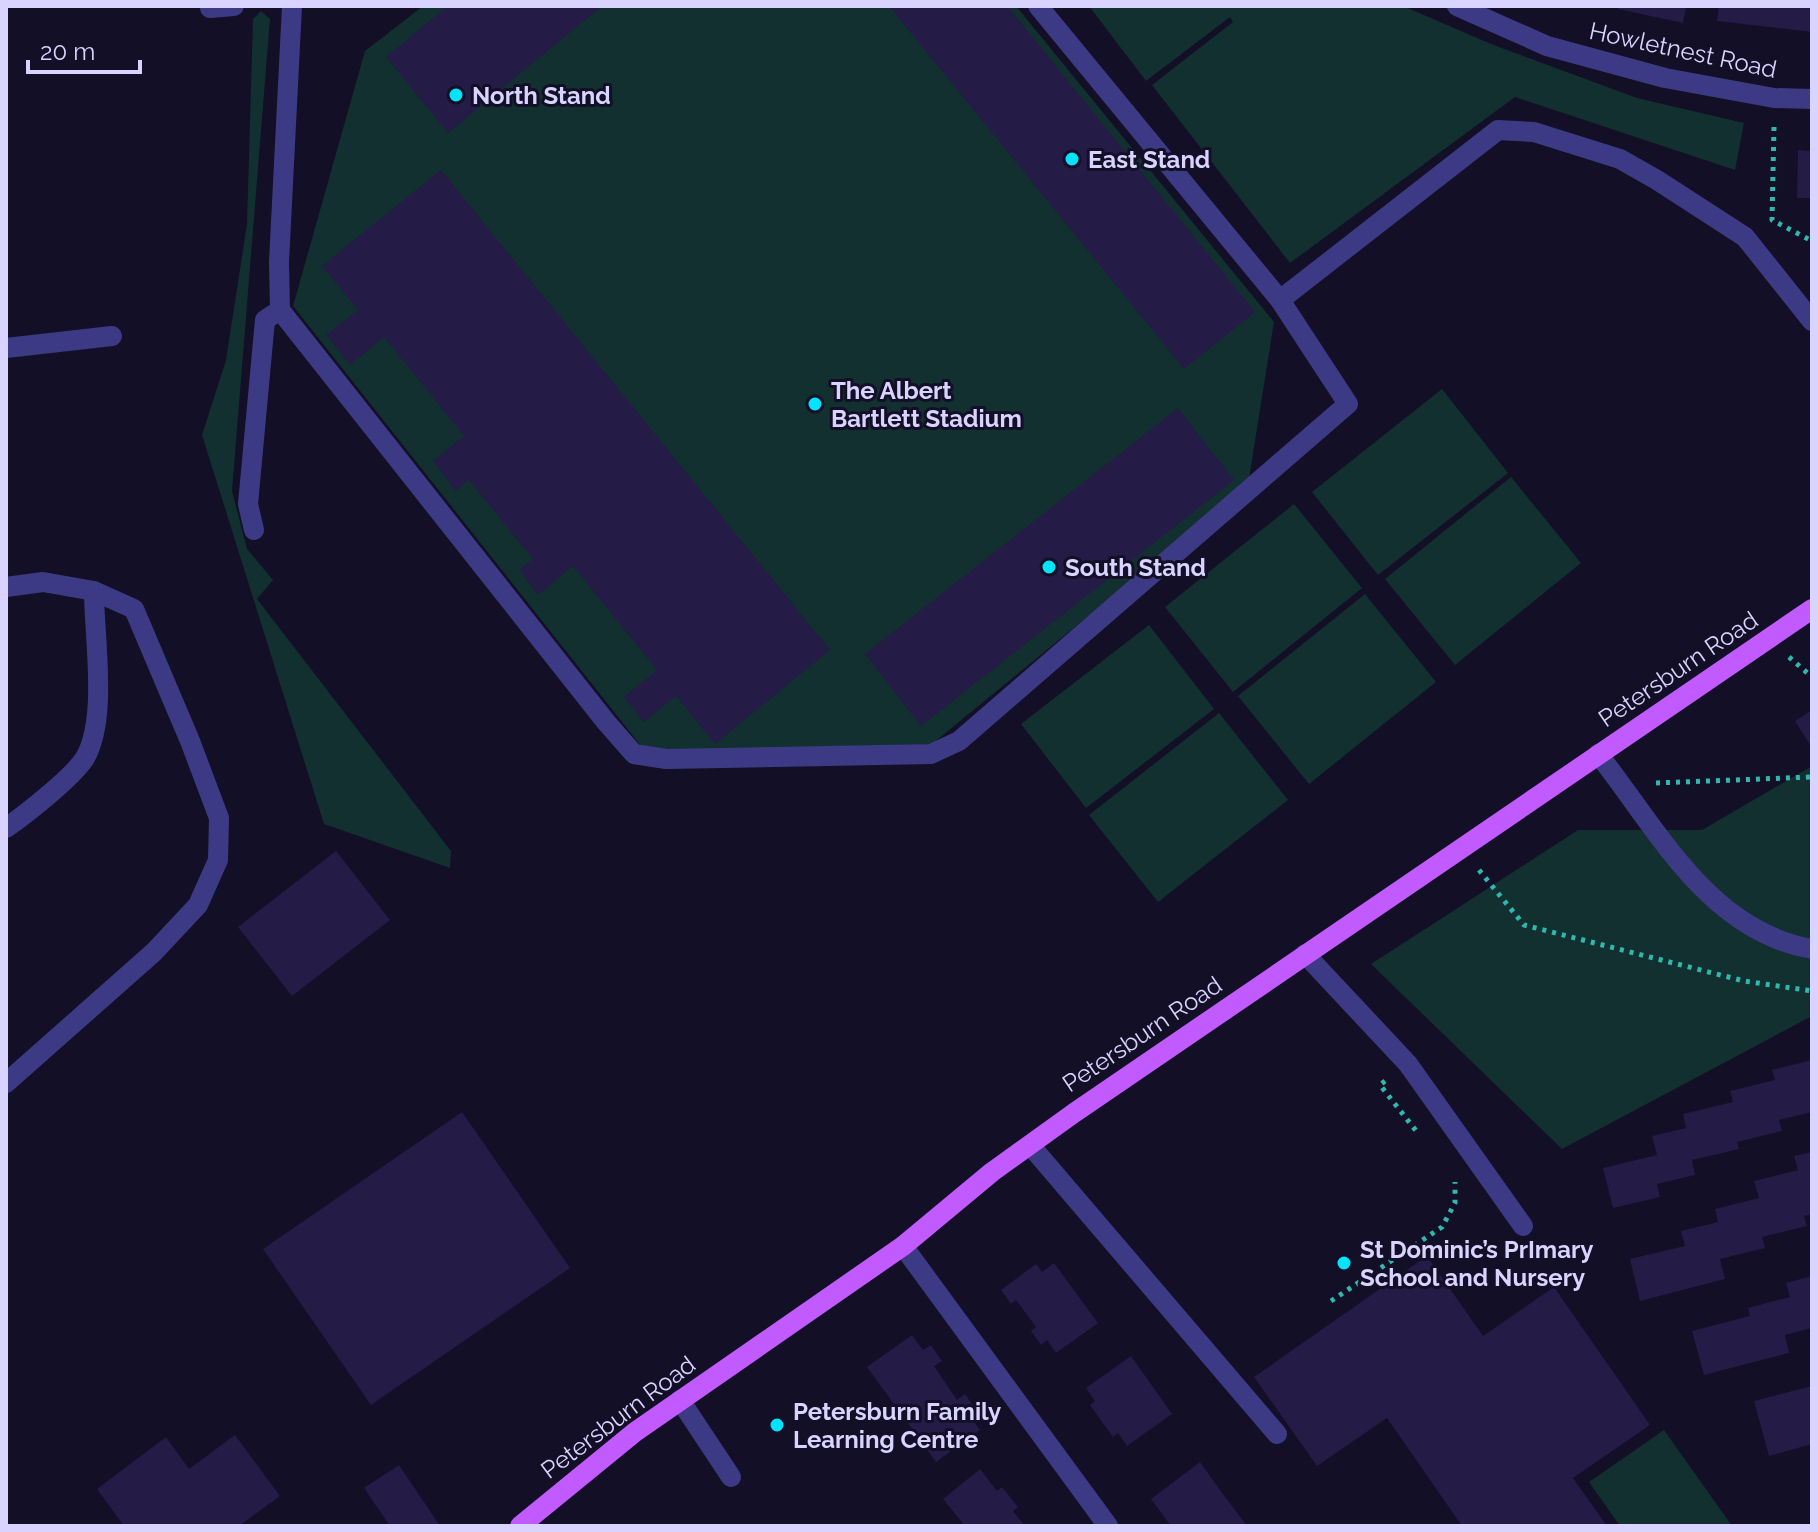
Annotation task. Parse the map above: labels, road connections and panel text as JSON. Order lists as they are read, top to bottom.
{
  "streets": {
    "main road": ["Petersburn Road"],
    "street": ["Howletnest Road"]
  },
  "places": [
    "North Stand",
    "East Stand",
    "The Albert Bartlett Stadium",
    "South Stand",
    "St Dominic’s PrImary School and Nursery",
    "Petersburn Family Learning Centre"
  ],
  "scale_bar": "20 m"
}
